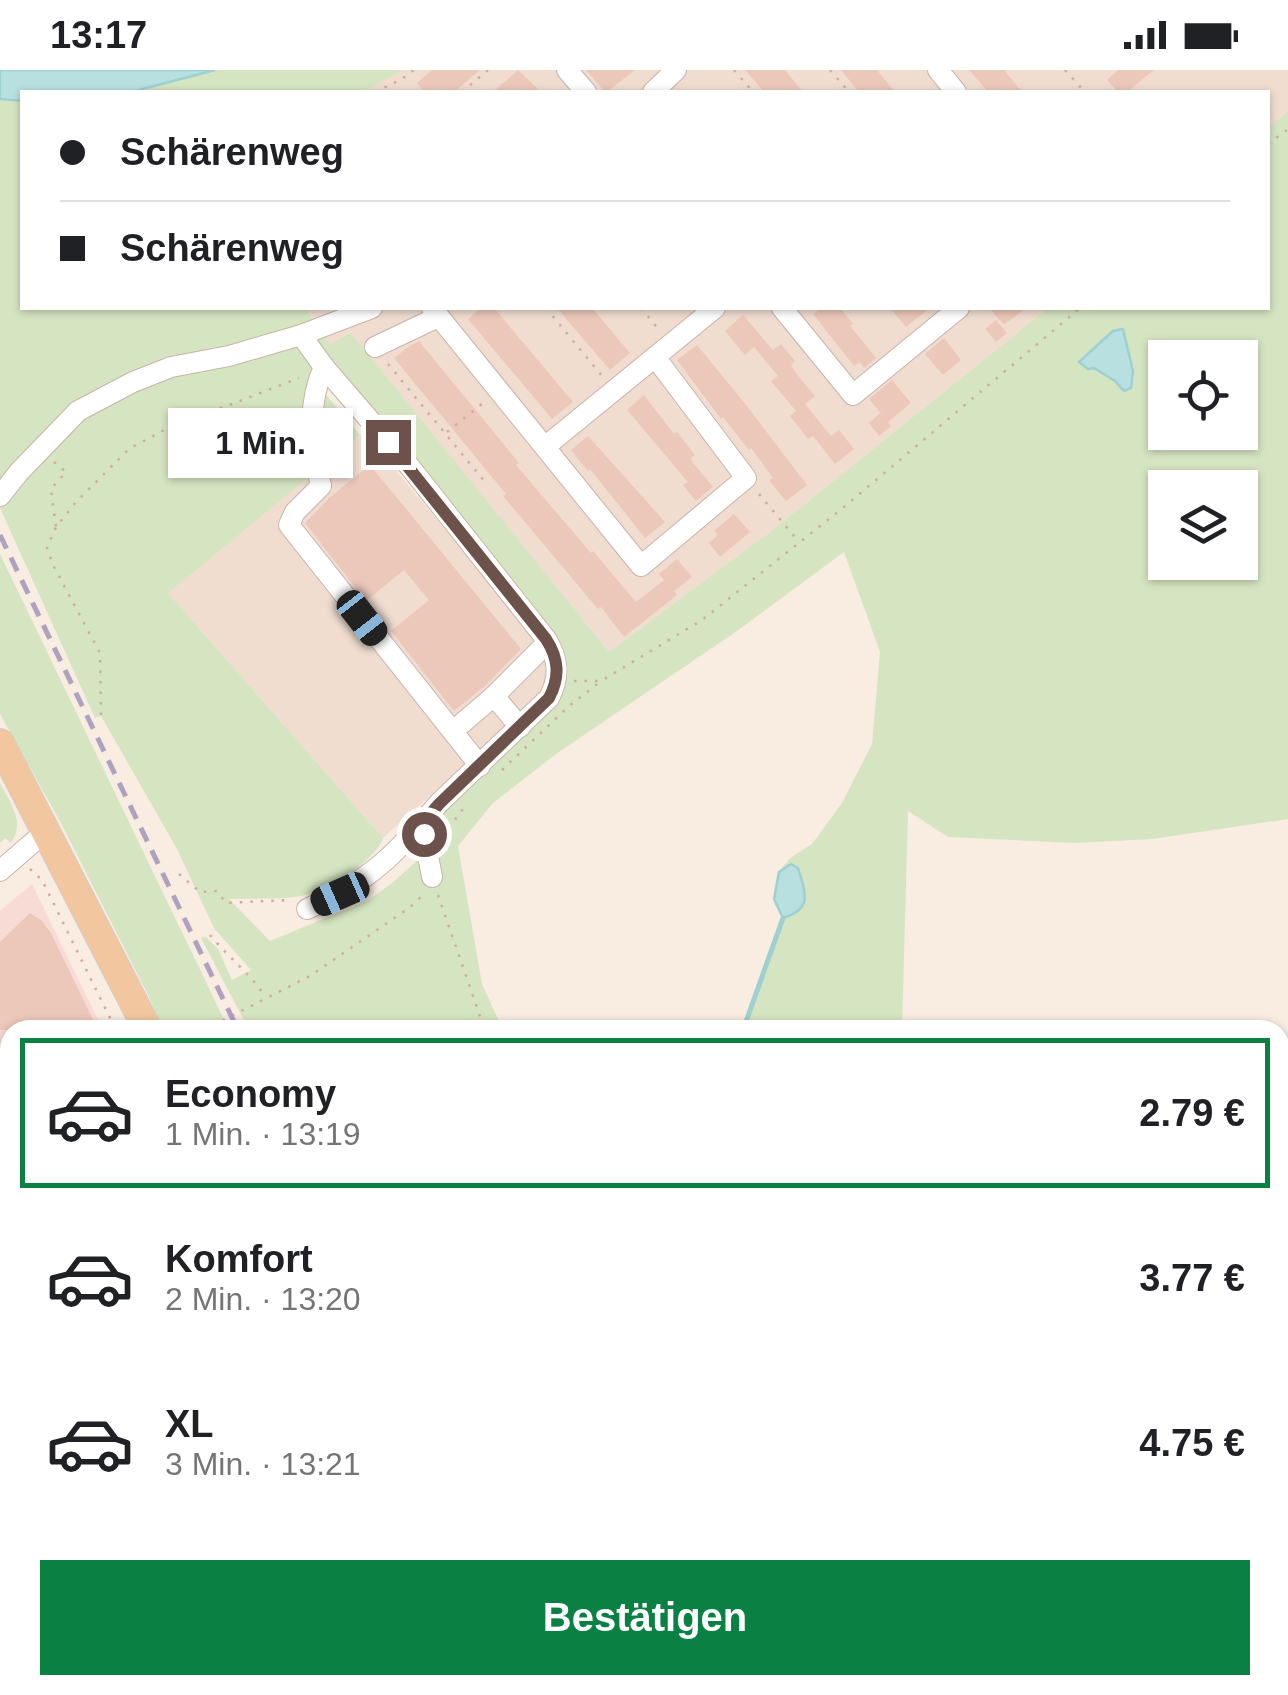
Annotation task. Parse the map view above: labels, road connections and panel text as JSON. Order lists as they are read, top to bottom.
{
  "page": {
    "status": "13:17",
    "banner": ["Schärenweg", "Schärenweg"],
    "bubble": "1 Min.",
    "list": [
      {
        "name": "Economy",
        "note": "1 Min. · 13:19",
        "value": "2.79 €"
      },
      {
        "name": "Komfort",
        "note": "2 Min. · 13:20",
        "value": "3.77 €"
      },
      {
        "name": "XL",
        "note": "3 Min. · 13:21",
        "value": "4.75 €"
      }
    ],
    "buttons": "Bestätigen"
  }
}
